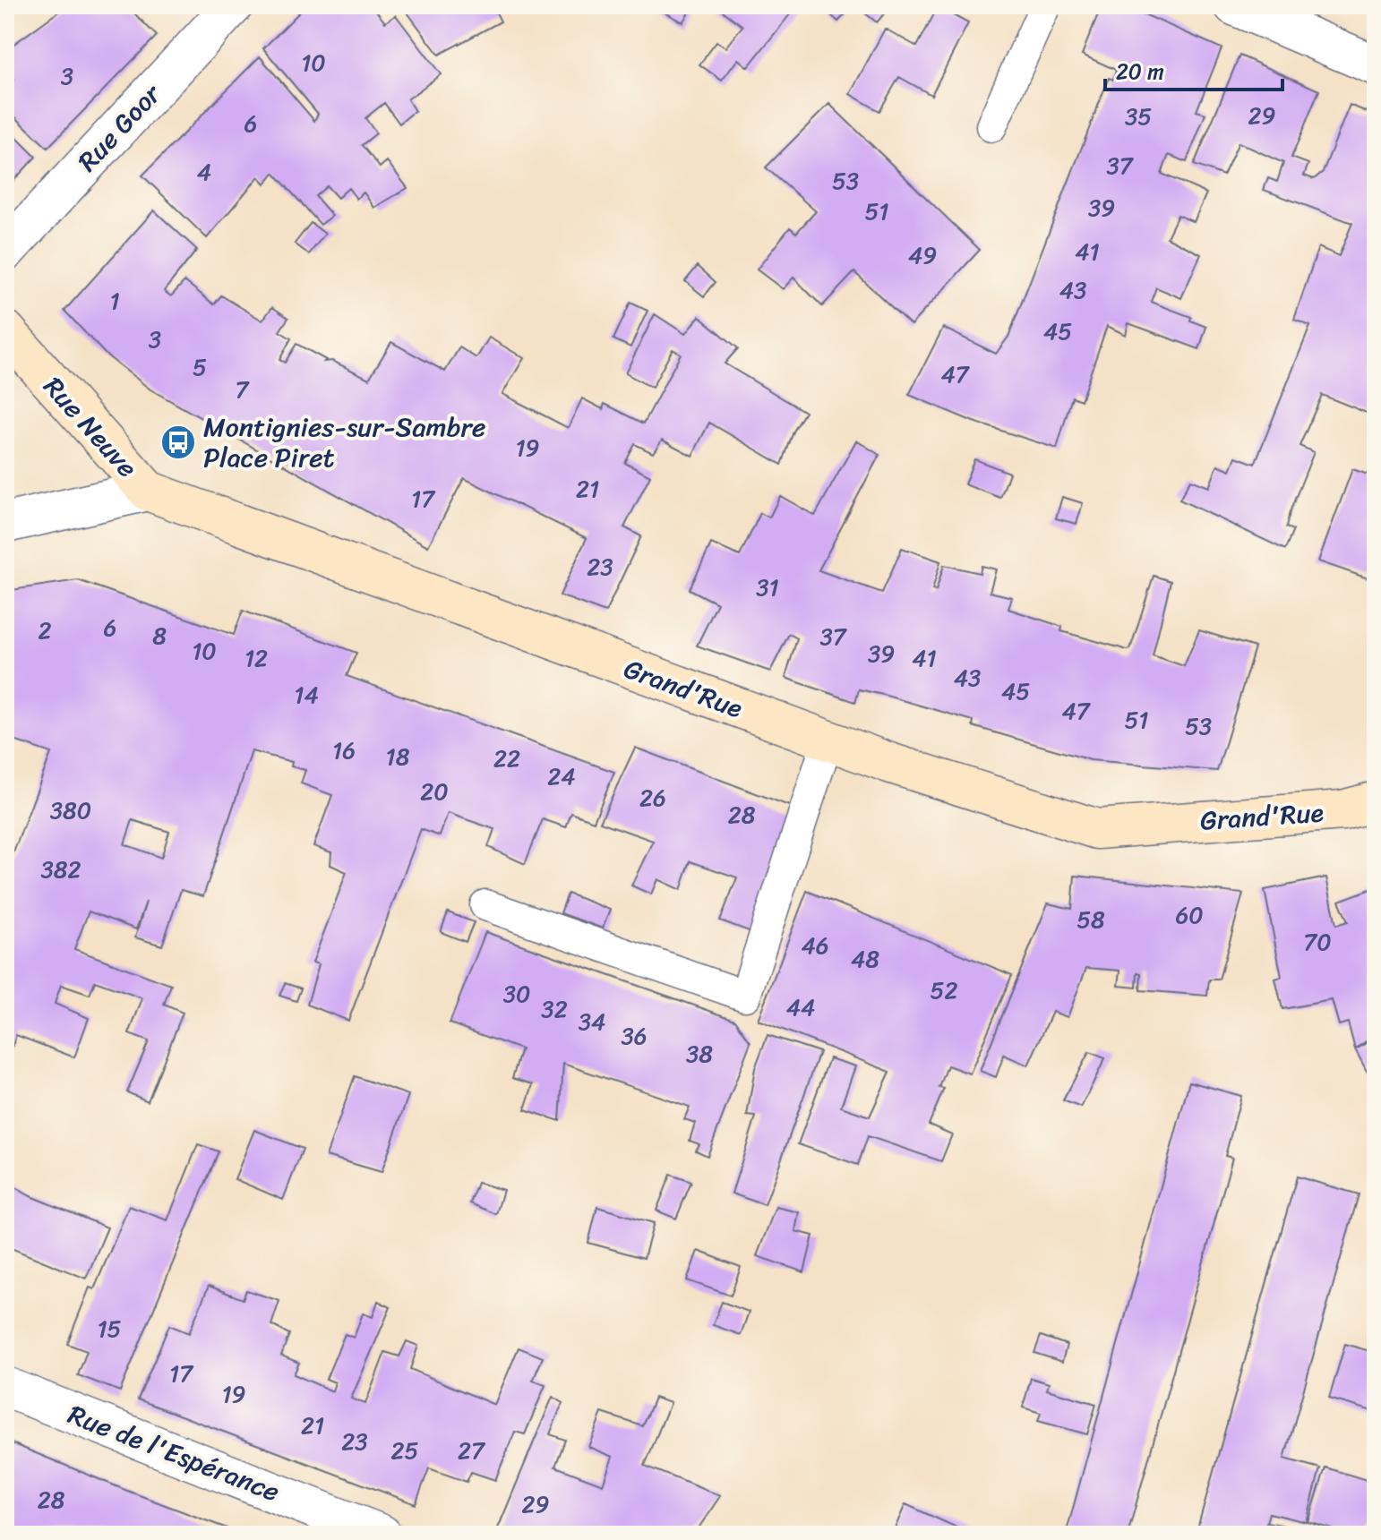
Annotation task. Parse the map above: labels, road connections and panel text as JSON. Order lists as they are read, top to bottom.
{
  "streets": {
    "street": [
      "Rue Goor",
      "Rue Neuve",
      "Grand'Rue",
      "Rue de l'Espérance"
    ]
  },
  "crossings": [
    ["Rue Neuve", "Grand'Rue"]
  ],
  "places": {
    "bus stop": ["Montignies-sur-Sambre Place Piret"]
  },
  "house_numbers": [
    "10",
    "3",
    "29",
    "35",
    "6",
    "37",
    "4",
    "53",
    "39",
    "51",
    "41",
    "49",
    "43",
    "1",
    "45",
    "3",
    "5",
    "47",
    "7",
    "19",
    "21",
    "17",
    "23",
    "31",
    "6",
    "2",
    "8",
    "37",
    "10",
    "39",
    "12",
    "41",
    "43",
    "45",
    "14",
    "47",
    "51",
    "53",
    "16",
    "18",
    "22",
    "24",
    "20",
    "26",
    "380",
    "28",
    "382",
    "60",
    "58",
    "70",
    "46",
    "48",
    "52",
    "30",
    "44",
    "32",
    "34",
    "36",
    "38",
    "15",
    "17",
    "19",
    "21",
    "23",
    "25",
    "27",
    "28",
    "29"
  ],
  "scale_bar": "20 m"
}
